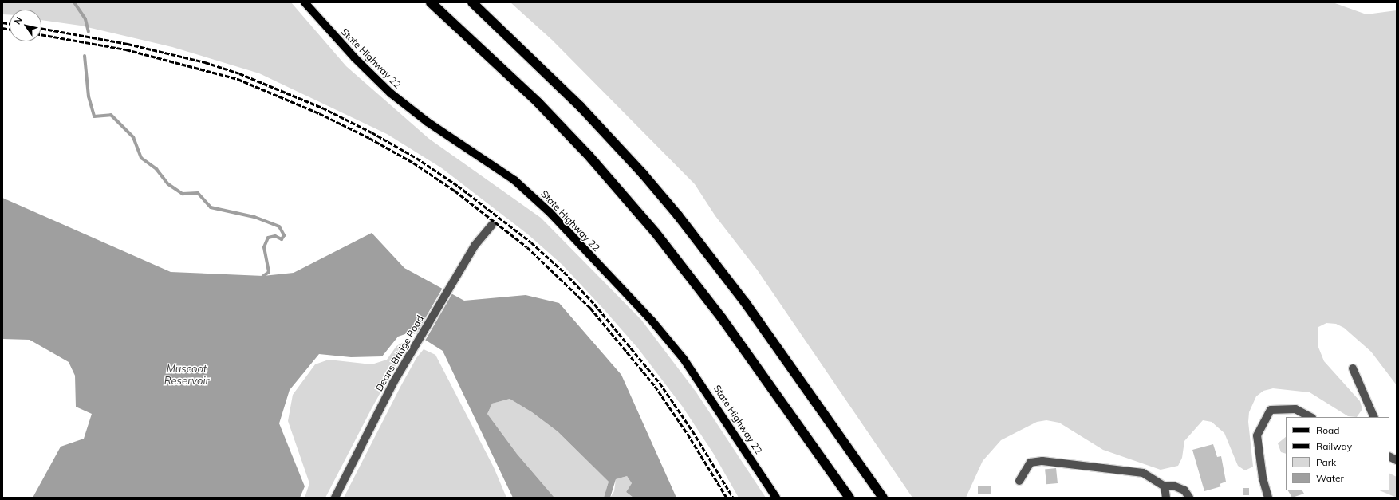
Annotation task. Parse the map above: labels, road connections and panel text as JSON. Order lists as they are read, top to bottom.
{
  "streets": {
    "main road": ["State Highway 22"],
    "street": ["Deans Bridge Road"]
  },
  "water": ["Muscoot Reservoir"],
  "legend": [
    "Road",
    "Railway",
    "Park",
    "Water"
  ],
  "north": "top left"
}
